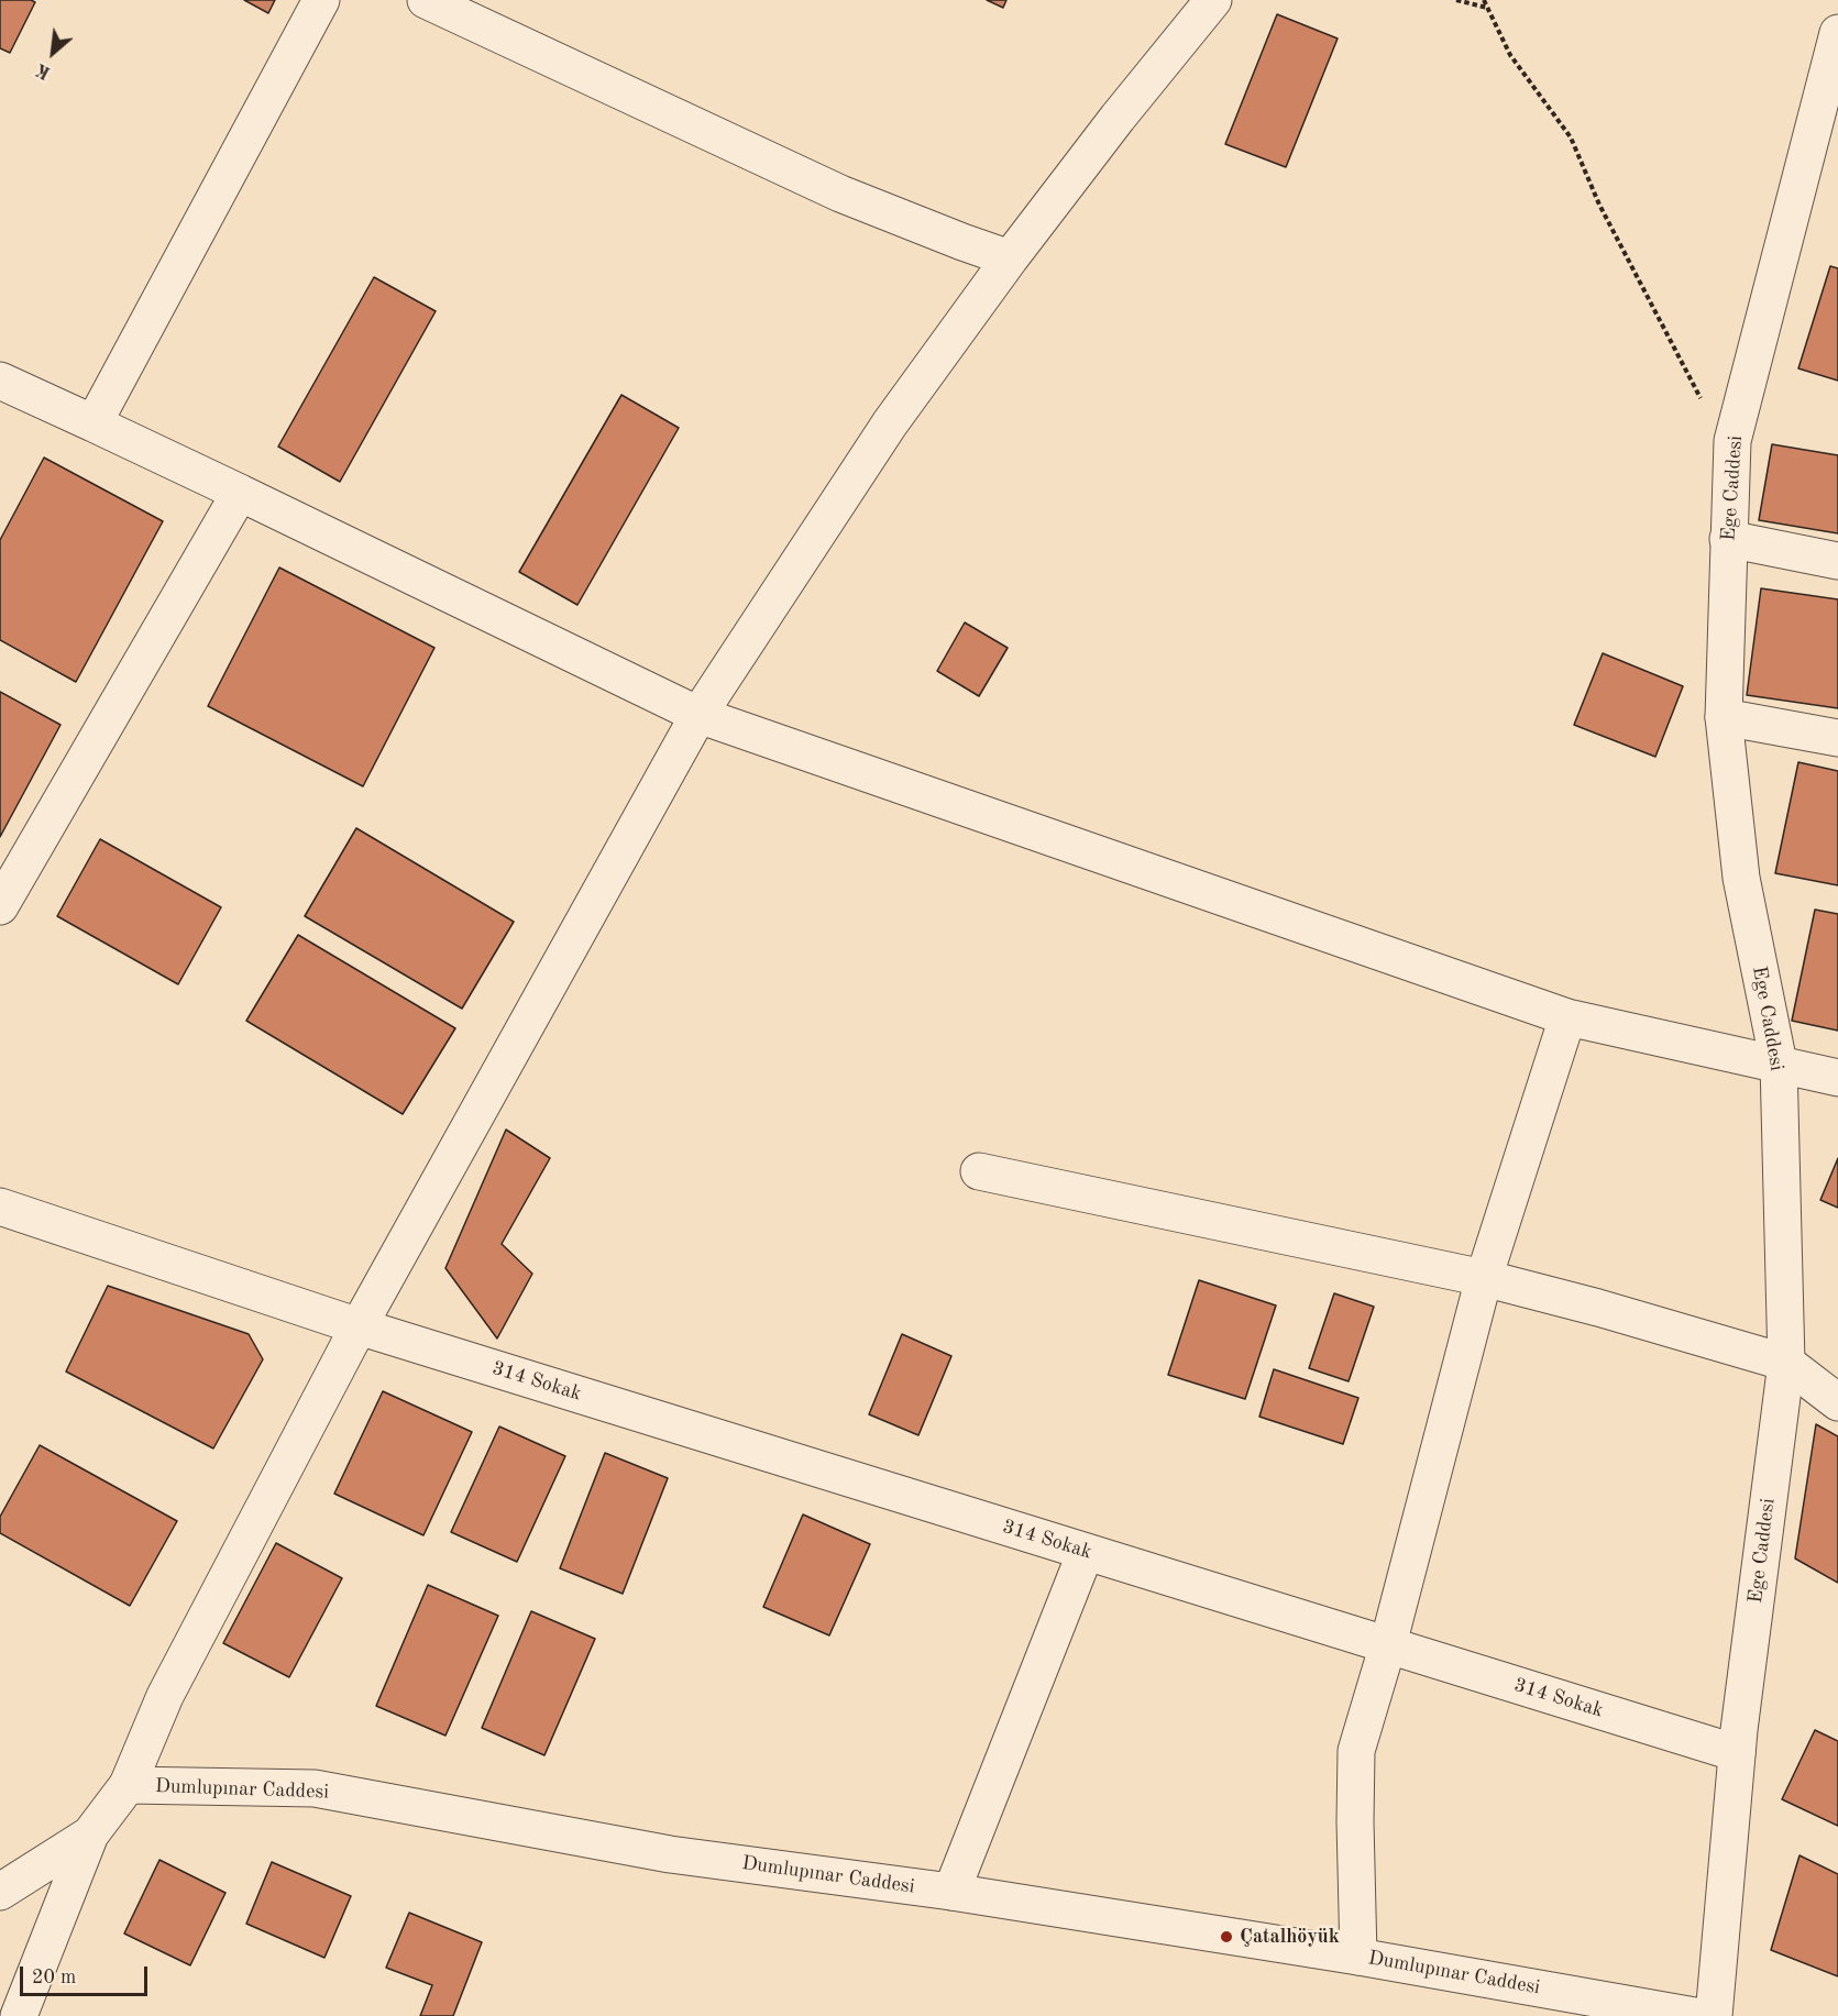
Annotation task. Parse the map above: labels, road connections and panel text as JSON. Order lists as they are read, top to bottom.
{
  "streets": {
    "street": ["Ege Caddesi", "314 Sokak", "Dumlupınar Caddesi"]
  },
  "crossings": [
    ["Ege Caddesi", "314 Sokak"]
  ],
  "places": ["Çatalhöyük"],
  "scale_bar": "20 m",
  "north": "bottom left"
}
